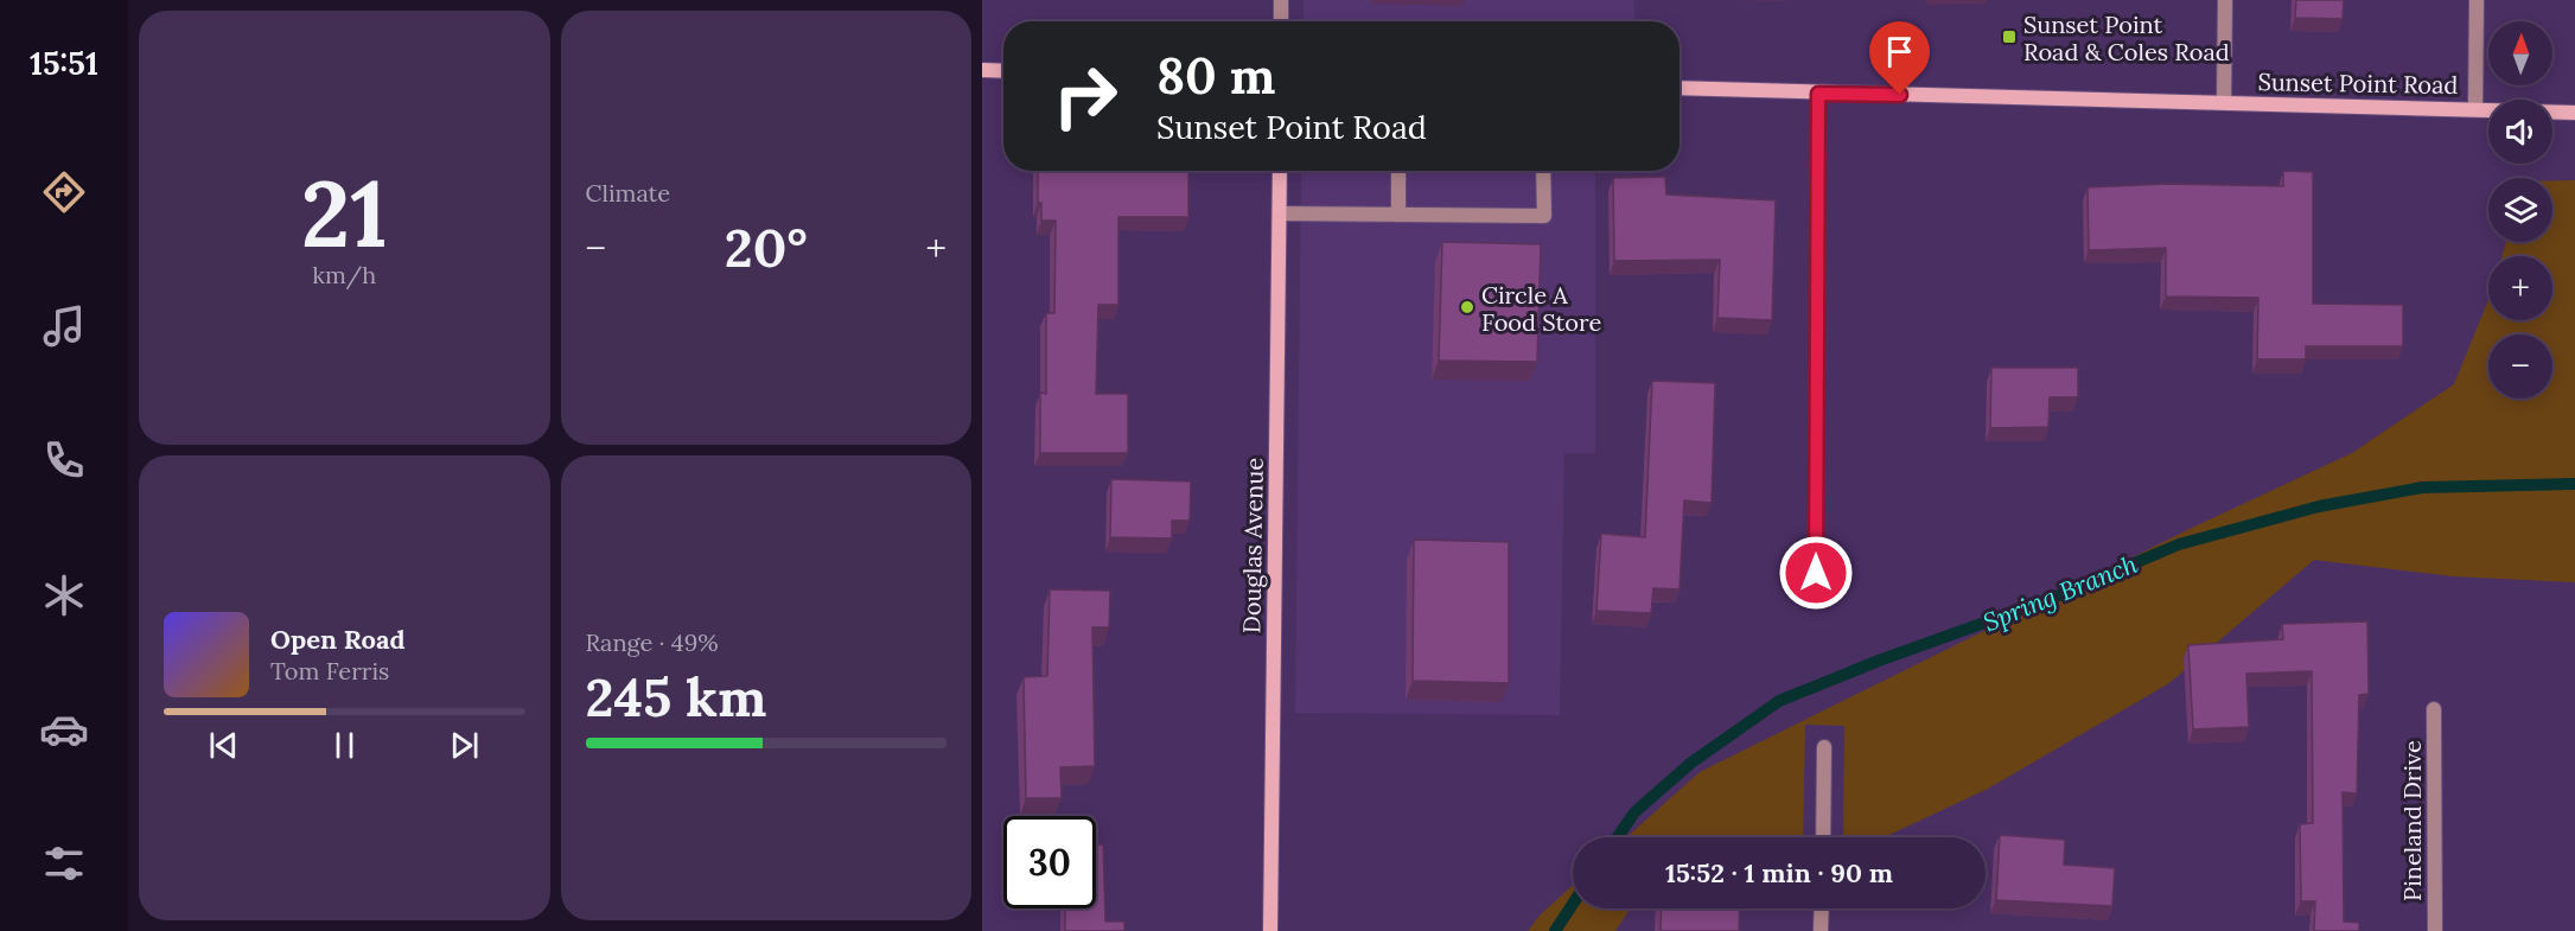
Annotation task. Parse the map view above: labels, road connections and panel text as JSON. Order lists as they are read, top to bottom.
{
  "streets": {
    "main road": ["Sunset Point Road", "Douglas Avenue"],
    "street": ["Pineland Drive"]
  },
  "water": ["Spring Branch"],
  "places": {
    "transit": ["Sunset Point Road & Coles Road"],
    "other": ["Circle A Food Store"]
  },
  "north": "top",
  "page": {
    "tabs": "15:51",
    "tile": [
      ["21", "km/h"],
      "Climate",
      ["Range · 49%", "245 km"]
    ],
    "map_buttons": ["+", "−"],
    "turn": ["80 m", "Sunset Point Road"],
    "heat": ["−", "20°", "+"],
    "song": ["Open Road", "Tom Ferris"],
    "limit": "30",
    "trip": "15:52 · 1 min · 90 m"
  }
}
